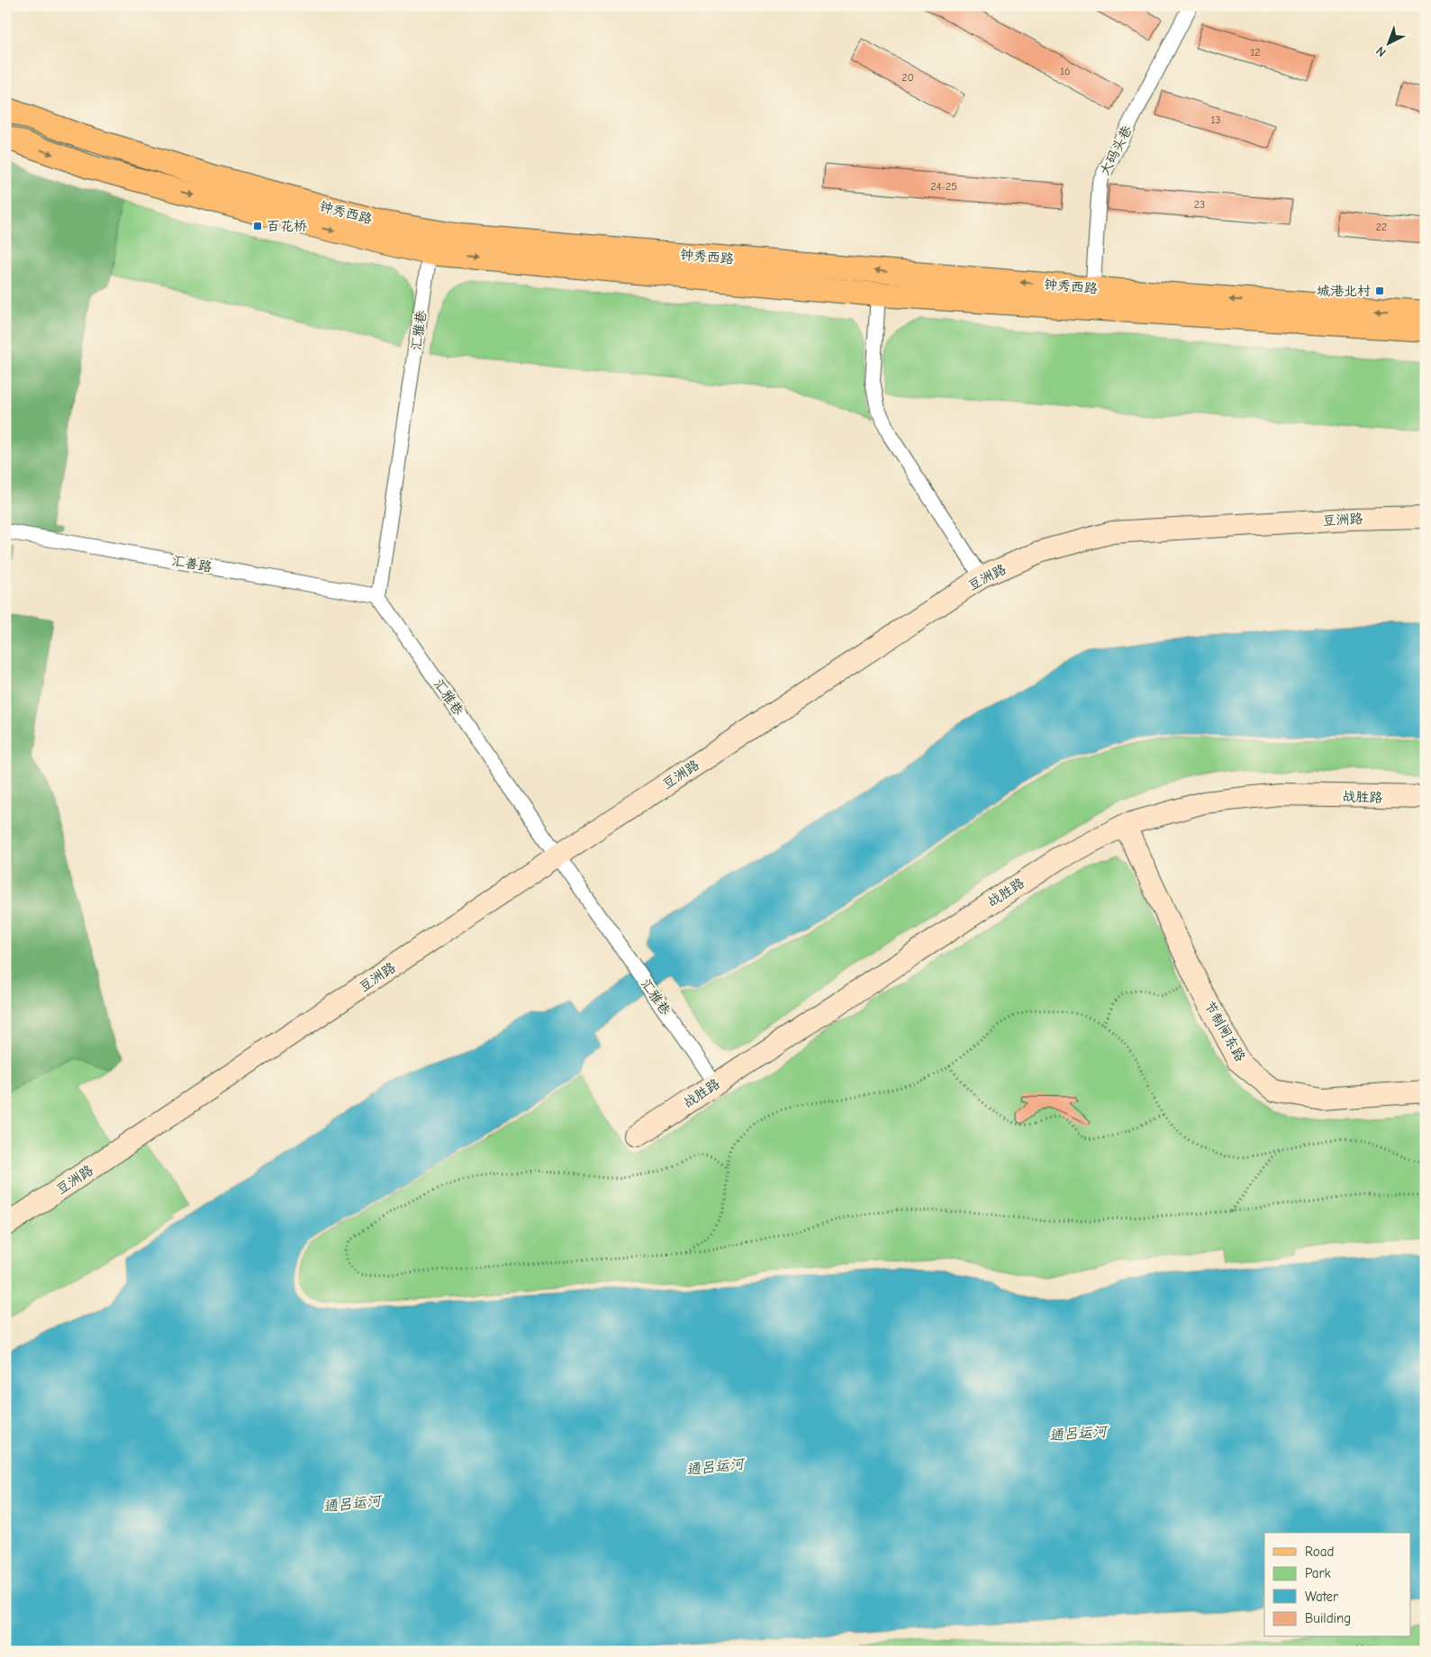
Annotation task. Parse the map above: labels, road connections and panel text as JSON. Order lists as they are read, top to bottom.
{
  "streets": {
    "main road": ["钟秀西路"],
    "street": [
      "大码头巷",
      "汇雅巷",
      "豆洲路",
      "汇善路",
      "战胜路",
      "节制闸东路"
    ]
  },
  "crossings": [
    ["大码头巷", "钟秀西路"],
    ["钟秀西路", "汇雅巷"],
    ["汇雅巷", "豆洲路"],
    ["汇雅巷", "汇善路"],
    ["汇雅巷", "战胜路"],
    ["战胜路", "节制闸东路"]
  ],
  "water": ["通吕运河"],
  "places": {
    "transit": ["百花桥", "城港北村"]
  },
  "house_numbers": [
    "12",
    "16",
    "20",
    "13",
    "24-25",
    "23",
    "22"
  ],
  "legend": [
    "Road",
    "Park",
    "Water",
    "Building"
  ],
  "north": "bottom left"
}
